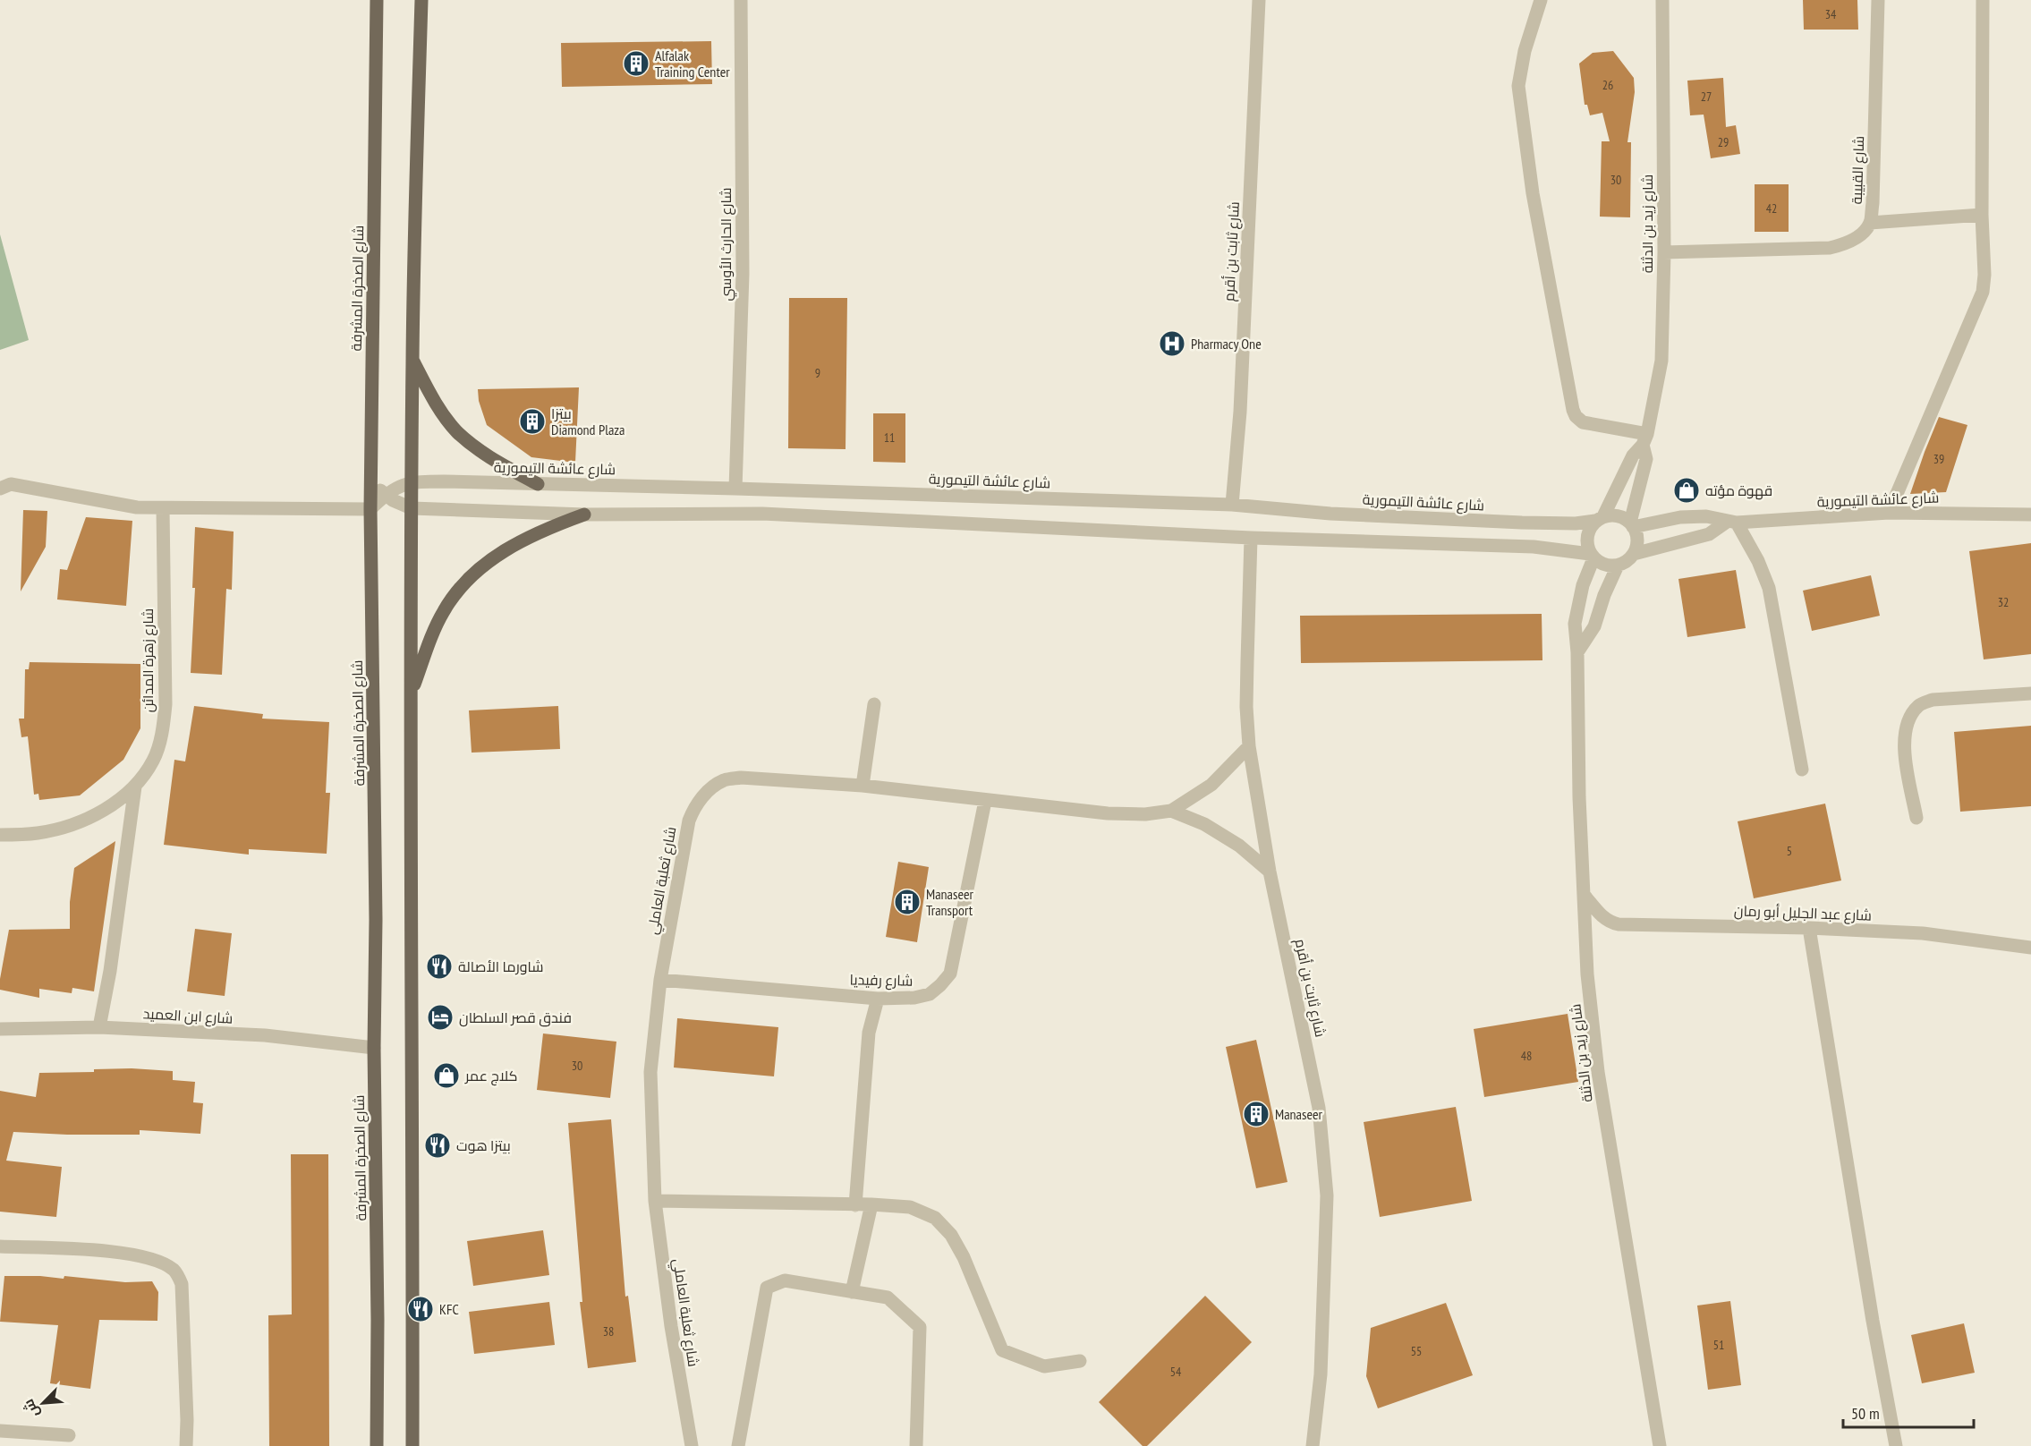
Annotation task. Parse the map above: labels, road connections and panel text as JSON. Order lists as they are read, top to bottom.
{
  "streets": {
    "main road": ["شارع الصخرة المشرفة"],
    "street": [
      "شارع القبيبة",
      "شارع زيد بن الدثنة",
      "شارع الحارث الأوسي",
      "شارع ثابت بن أقرم",
      "شارع عائشة التيمورية",
      "شارع زهرة المدائن",
      "شارع ثعلبة العاملي",
      "شارع عبد الجليل أبو رمان",
      "شارع رفيديا",
      "شارع ابن العميد"
    ]
  },
  "crossings": [
    ["شارع القبيبة", "شارع زيد بن الدثنة"],
    ["شارع زيد بن الدثنة", "شارع عائشة التيمورية"],
    ["شارع زيد بن الدثنة", "شارع عبد الجليل أبو رمان"],
    ["شارع الحارث الأوسي", "شارع عائشة التيمورية"],
    ["شارع ثابت بن أقرم", "شارع عائشة التيمورية"],
    ["شارع ثابت بن أقرم", "شارع ثعلبة العاملي"],
    ["شارع الصخرة المشرفة", "شارع عائشة التيمورية"],
    ["شارع الصخرة المشرفة", "شارع ابن العميد"],
    ["شارع ثعلبة العاملي", "شارع رفيديا"]
  ],
  "places": {
    "building": [
      "Alfalak Training Center",
      "بيتزا Diamond Plaza",
      "Manaseer Transport",
      "Manaseer"
    ],
    "hospital": ["Pharmacy One"],
    "shop": ["قهوة مؤته", "كلاج عمر"],
    "restaurant": ["شاورما الأصالة", "بيتزا هوت", "KFC"],
    "hotel": ["فندق قصر السلطان"]
  },
  "house_numbers": [
    "34",
    "26",
    "27",
    "29",
    "30",
    "42",
    "9",
    "11",
    "39",
    "32",
    "5",
    "48",
    "30",
    "38",
    "51",
    "55",
    "54"
  ],
  "scale_bar": "50 m",
  "north": "bottom left"
}
